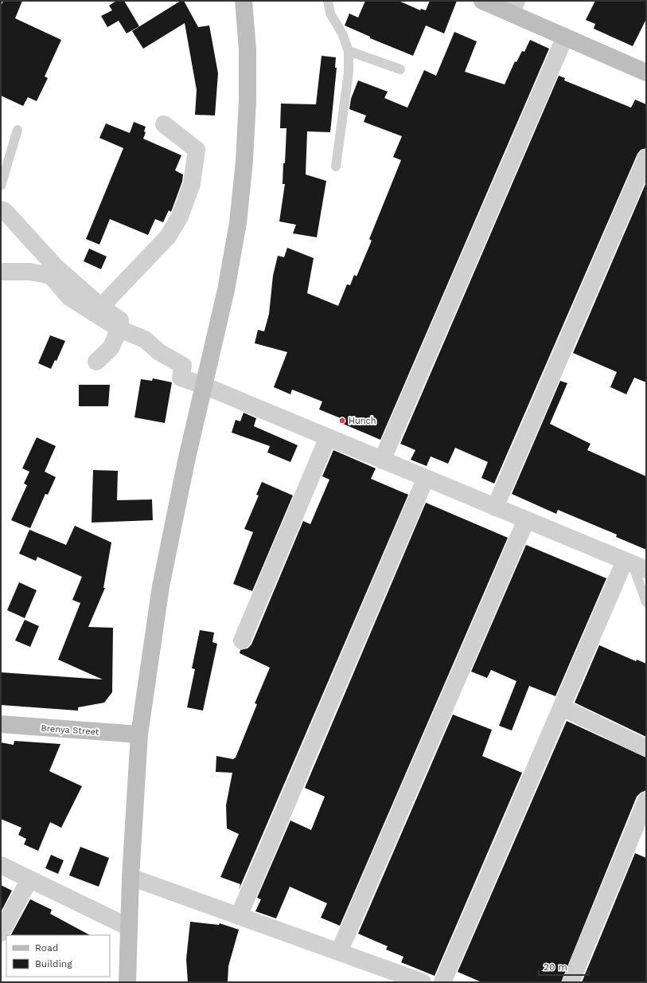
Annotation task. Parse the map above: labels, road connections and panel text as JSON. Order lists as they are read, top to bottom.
{
  "streets": {
    "main road": ["Brenya Street"]
  },
  "places": ["Hunch"],
  "legend": ["Road", "Building"],
  "scale_bar": "20 m"
}
